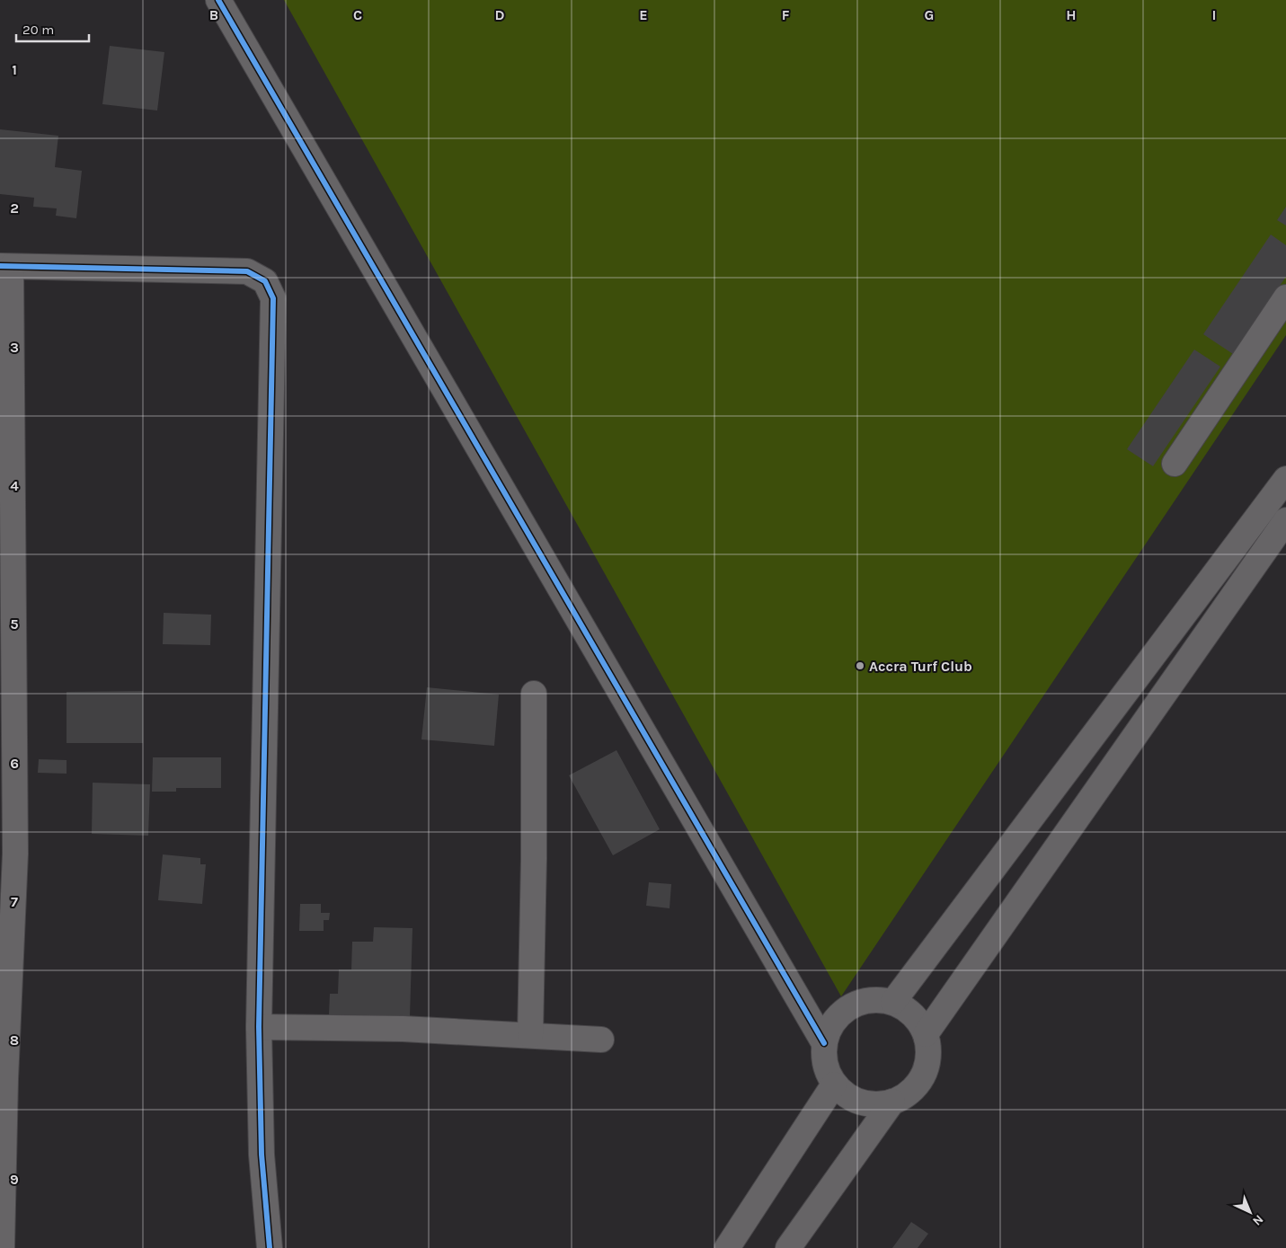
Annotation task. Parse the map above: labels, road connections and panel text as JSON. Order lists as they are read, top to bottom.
{
  "places": ["Accra Turf Club"],
  "scale_bar": "20 m",
  "north": "bottom right",
  "grid": {
    "columns": [
      "B",
      "C",
      "D",
      "E",
      "F",
      "G",
      "H",
      "I"
    ],
    "rows": [
      "1",
      "2",
      "3",
      "4",
      "5",
      "6",
      "7",
      "8",
      "9"
    ]
  }
}
